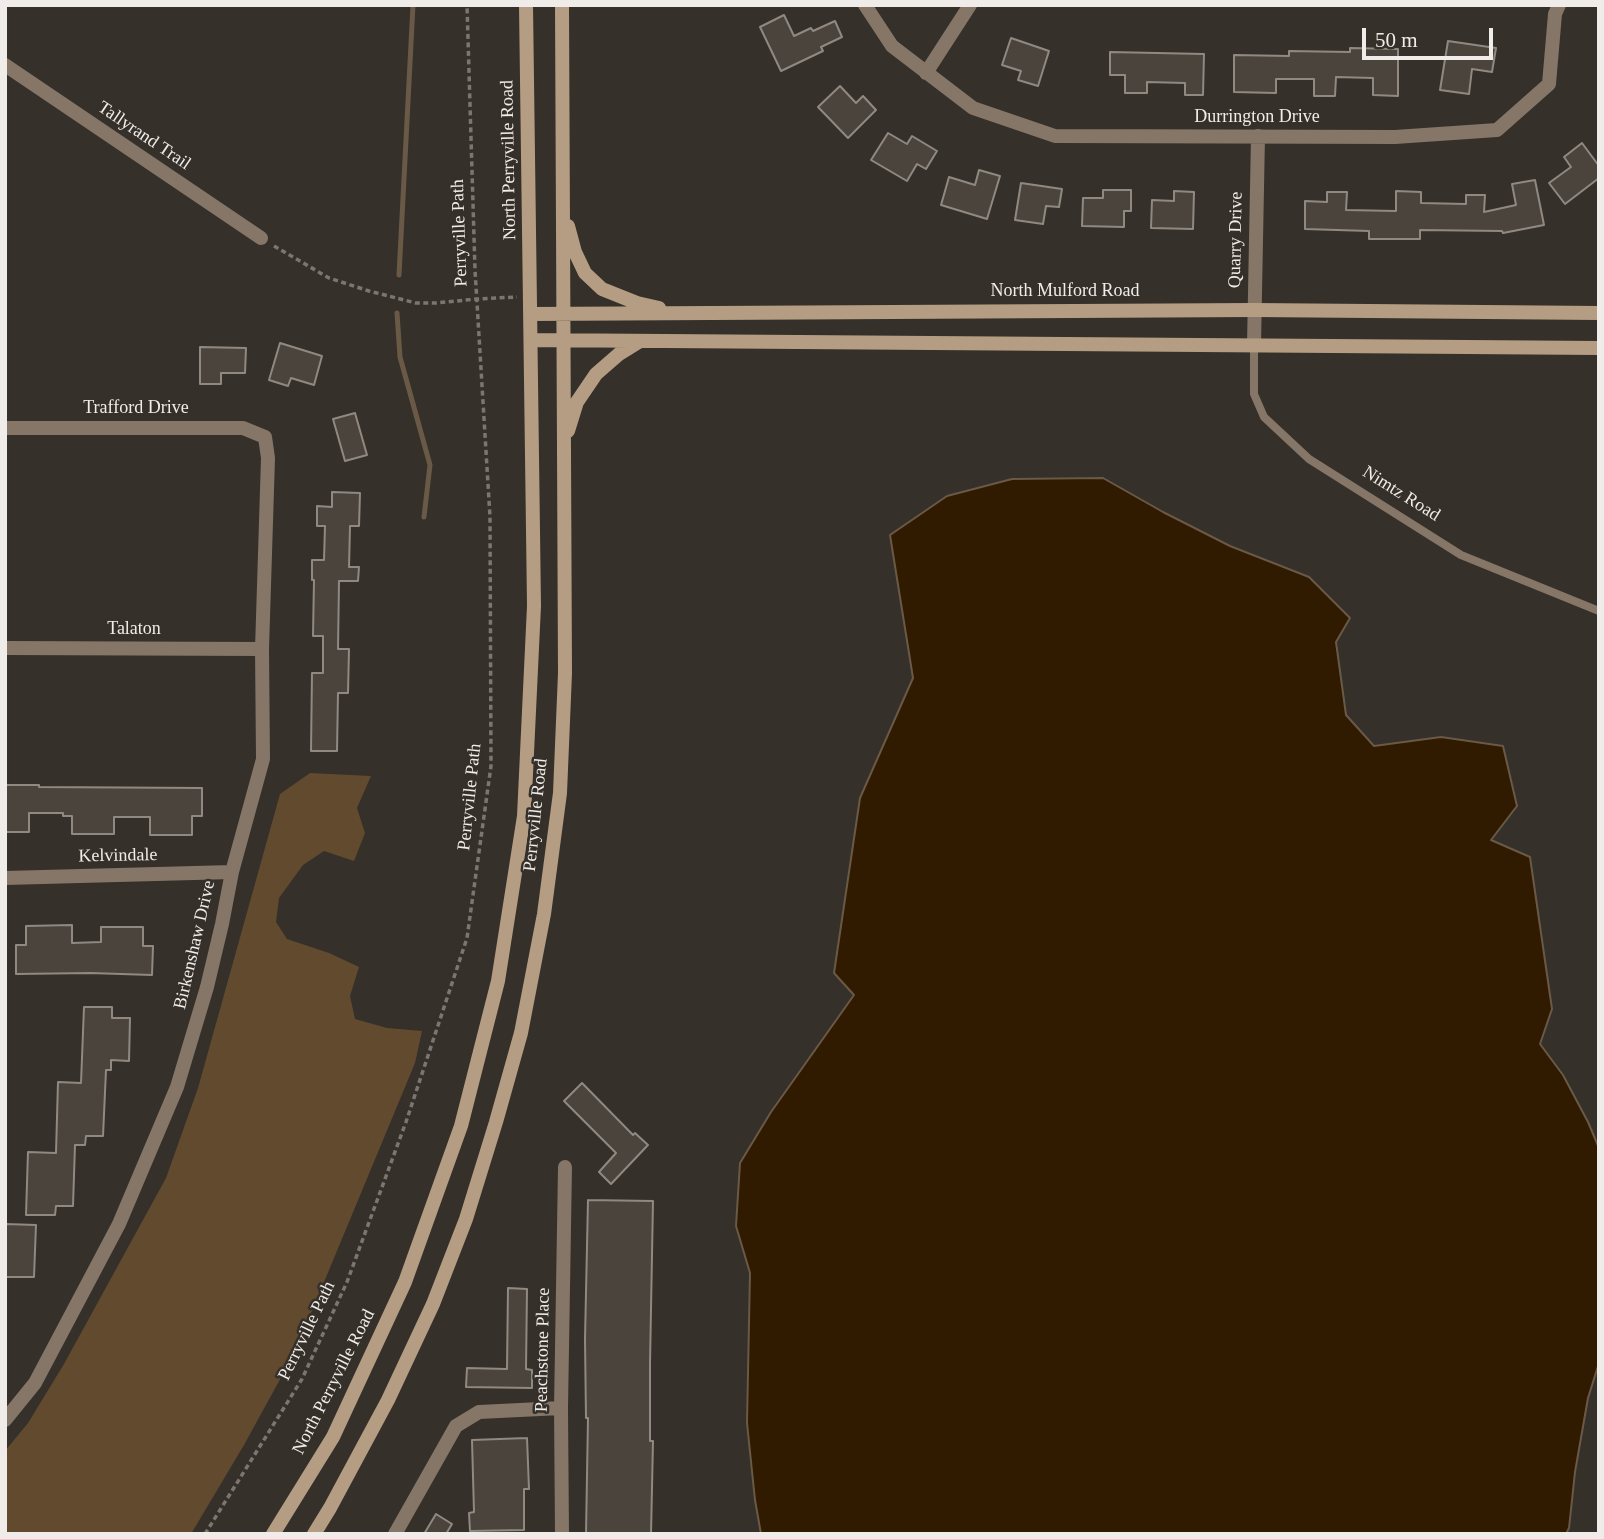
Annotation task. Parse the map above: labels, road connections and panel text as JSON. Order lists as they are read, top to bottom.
{
  "streets": {
    "main road": ["North Perryville Road", "North Mulford Road", "Perryville Road"],
    "street": [
      "Durrington Drive",
      "Tallyrand Trail",
      "Quarry Drive",
      "Trafford Drive",
      "Talaton",
      "Kelvindale",
      "Birkenshaw Drive",
      "Peachstone Place"
    ],
    "lane": ["Nimtz Road"],
    "path": ["Perryville Path"]
  },
  "crossings": [
    ["Durrington Drive", "Quarry Drive"],
    ["North Perryville Road", "North Mulford Road"],
    ["North Perryville Road", "Perryville Road"],
    ["Quarry Drive", "North Mulford Road"],
    ["Quarry Drive", "Nimtz Road"],
    ["North Mulford Road", "Perryville Road"],
    ["Trafford Drive", "Birkenshaw Drive"],
    ["Talaton", "Birkenshaw Drive"],
    ["Kelvindale", "Birkenshaw Drive"]
  ],
  "scale_bar": "50 m"
}
